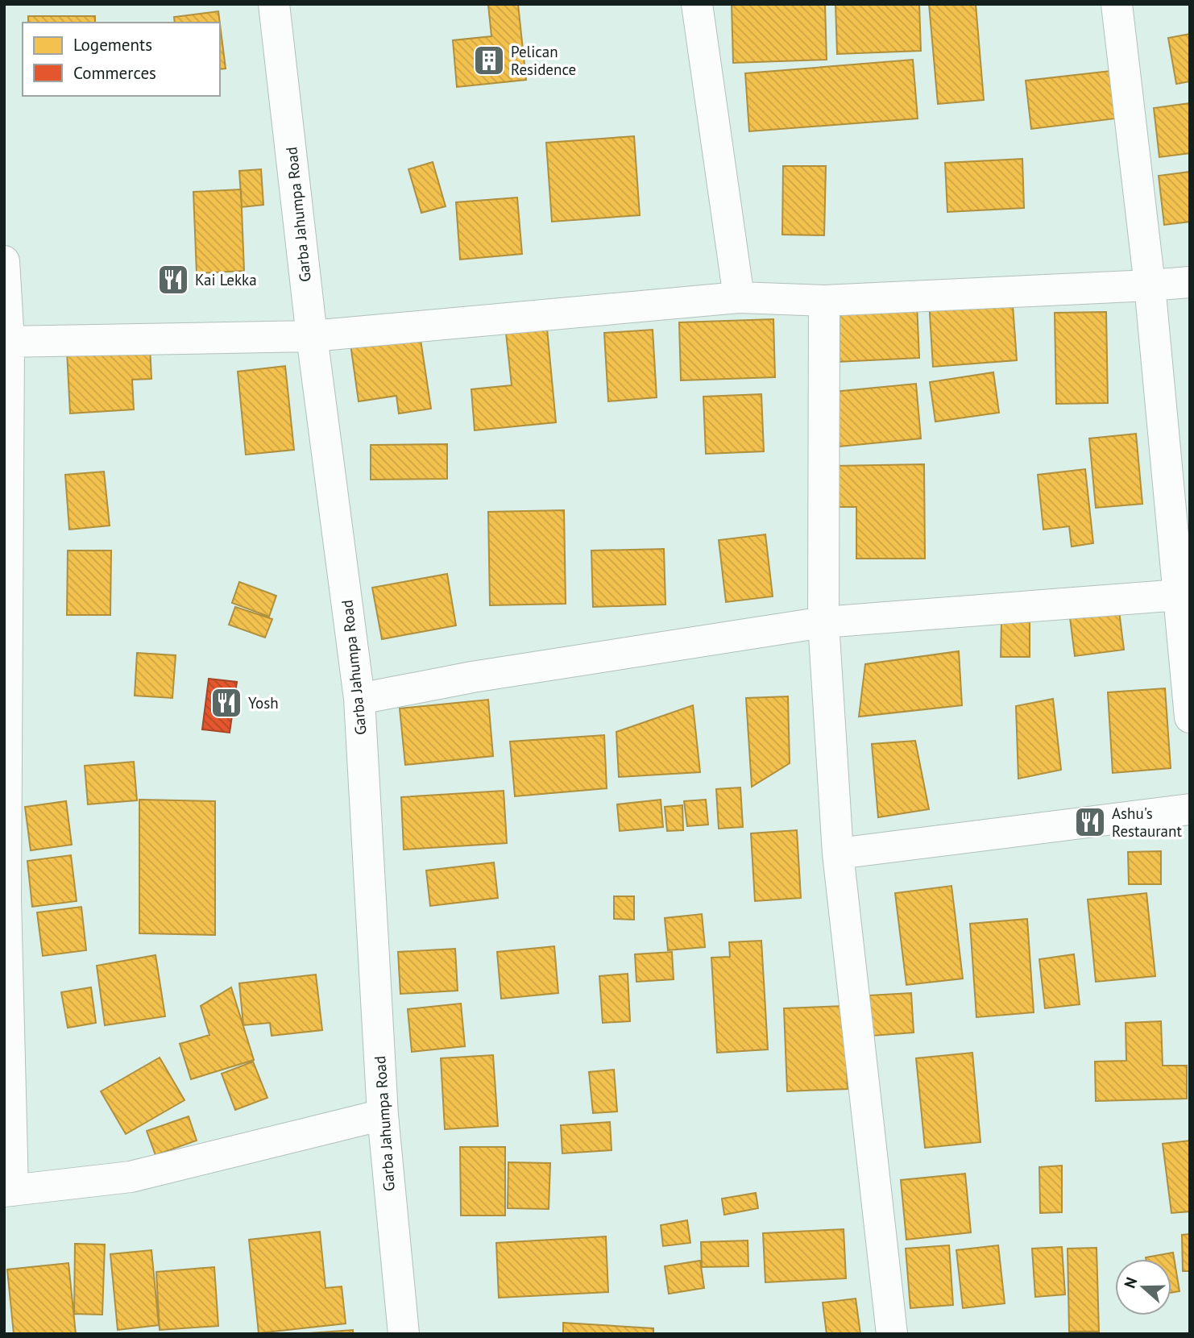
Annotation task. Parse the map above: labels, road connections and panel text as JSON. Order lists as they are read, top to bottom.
{
  "streets": {
    "street": ["Garba Jahumpa Road"]
  },
  "places": {
    "building": ["Pelican Residence"],
    "restaurant": ["Kai Lekka", "Yosh", "Ashu's Restaurant"]
  },
  "legend": ["Logements", "Commerces"],
  "north": "left"
}
